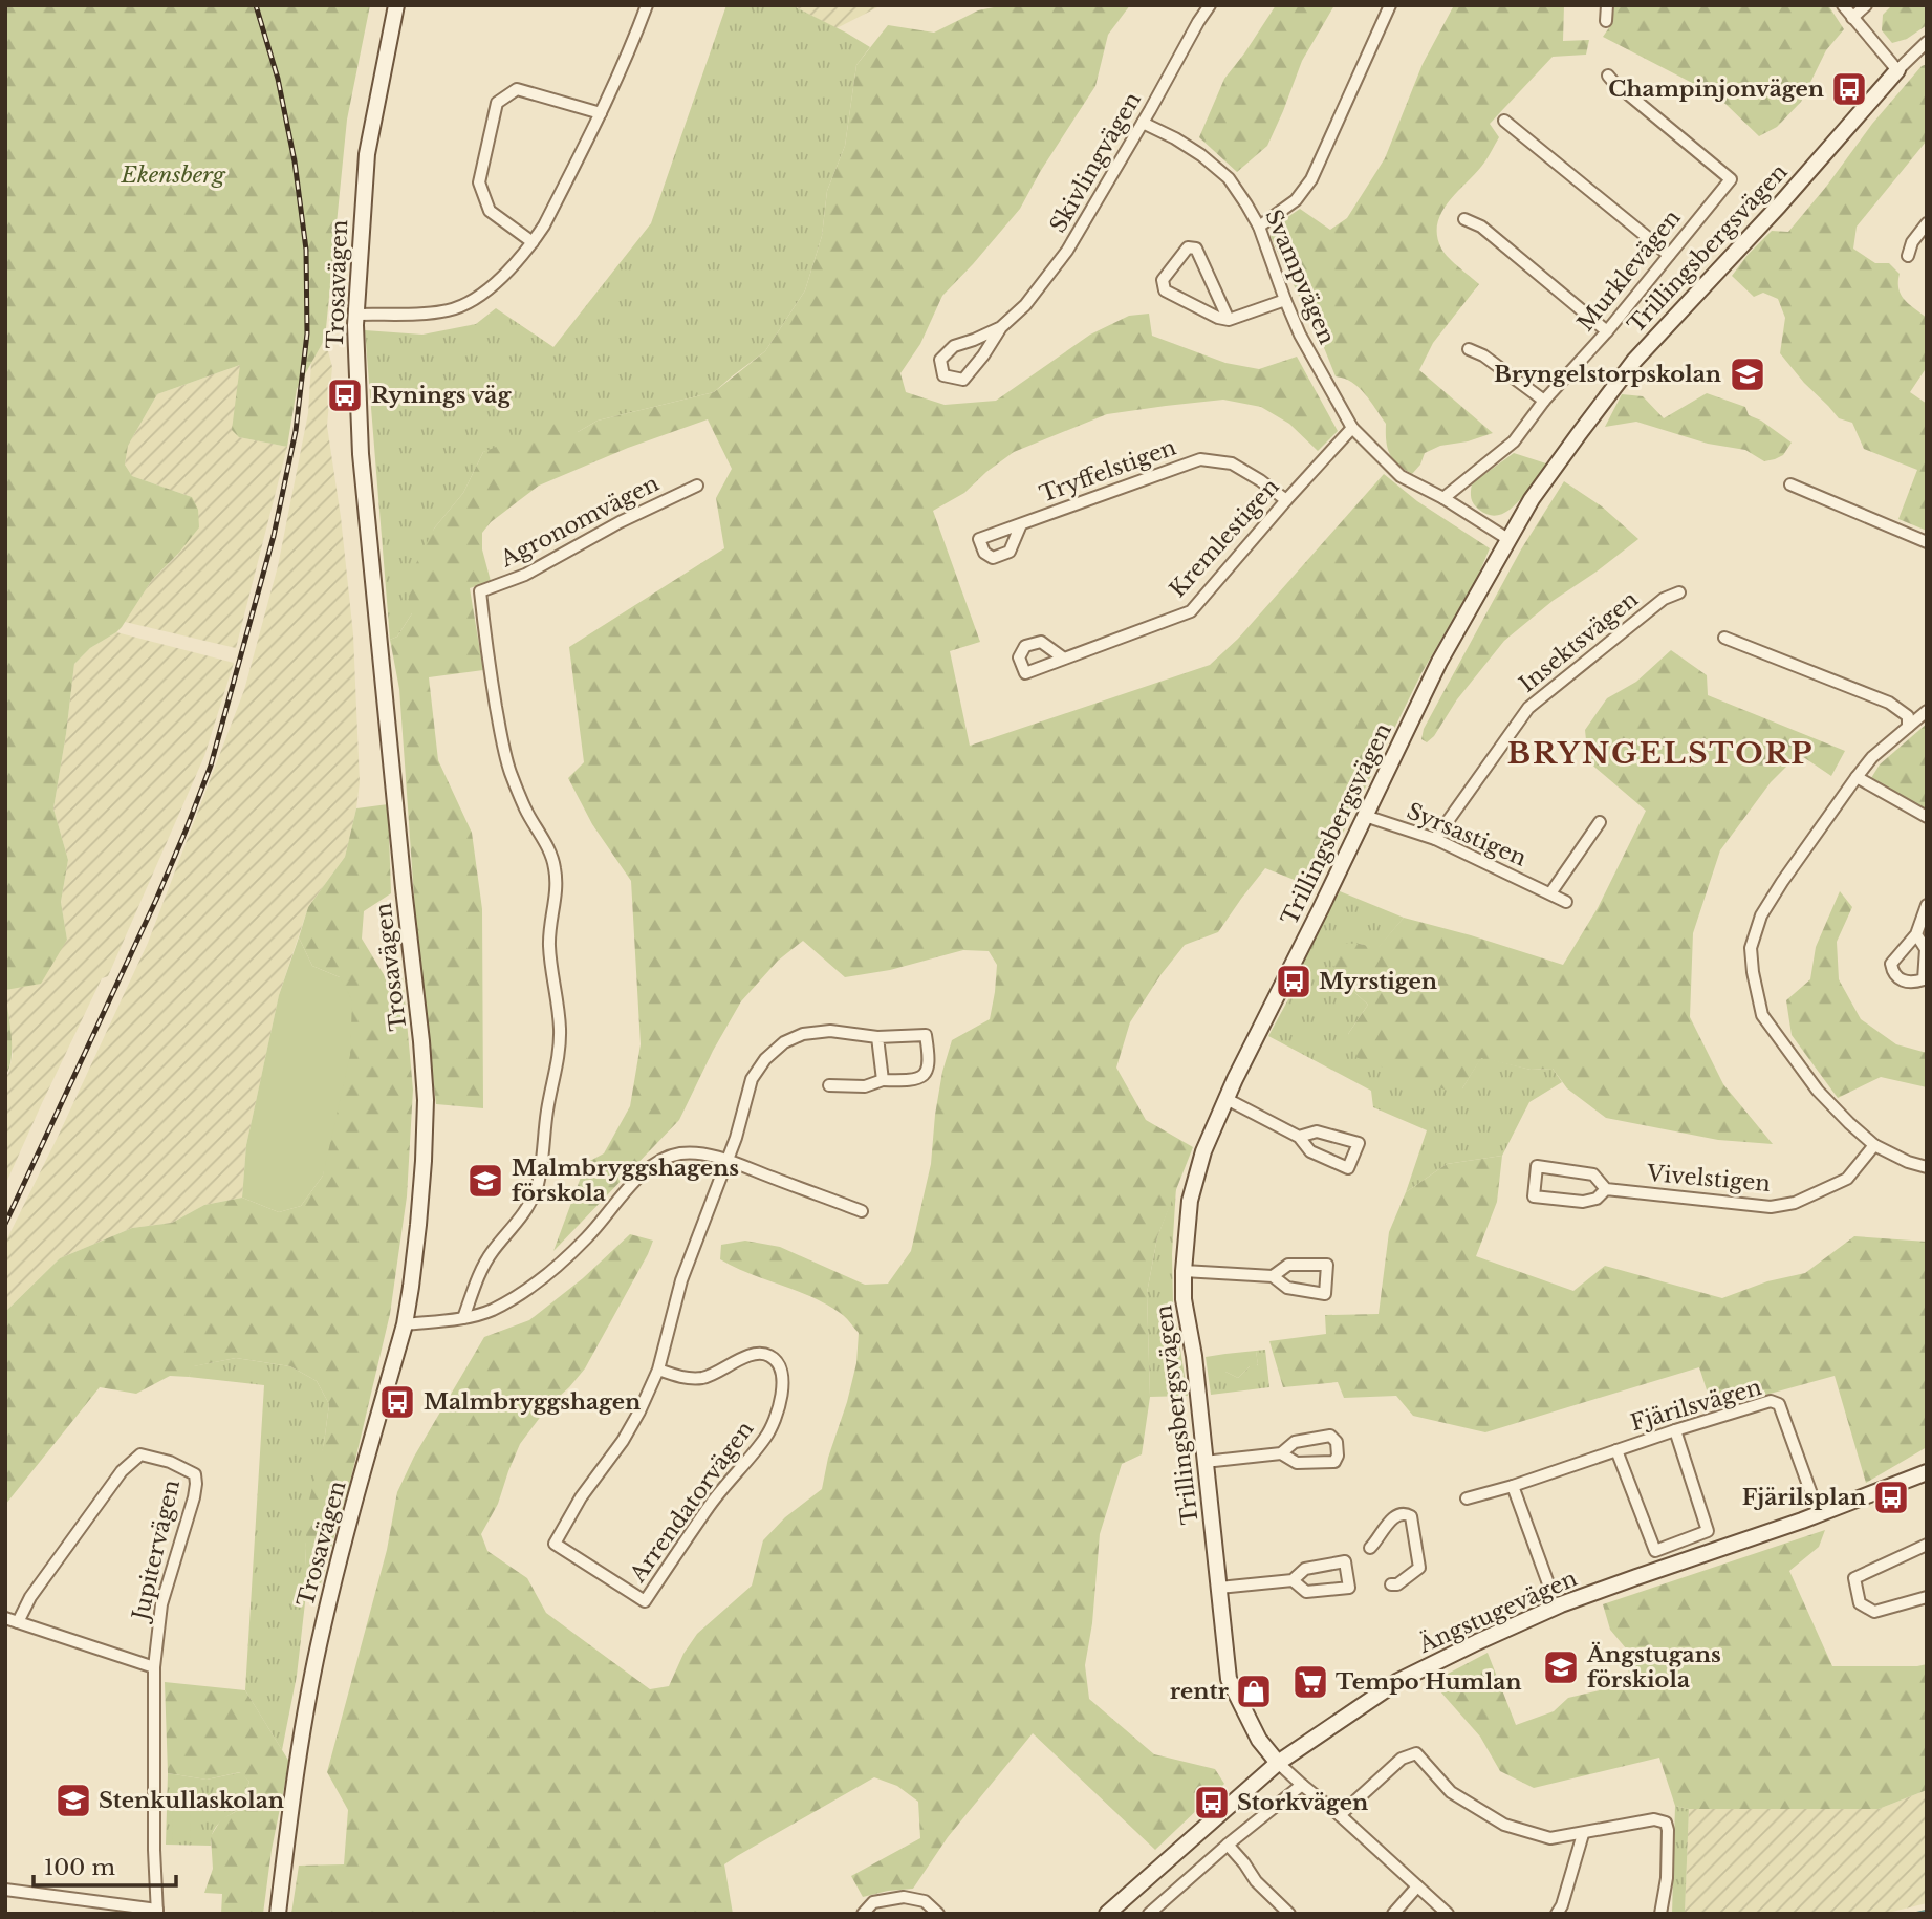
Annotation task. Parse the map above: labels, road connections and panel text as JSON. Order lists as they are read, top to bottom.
{
  "streets": {
    "street": [
      "Skivlingvägen",
      "Trillingsbergsvägen",
      "Murklevägen",
      "Svampvägen",
      "Trosavägen",
      "Tryffelstigen",
      "Agronomvägen",
      "Kremlestigen",
      "Insektsvägen",
      "Syrsastigen",
      "Vivelstigen",
      "Fjärilsvägen",
      "Arrendatorvägen",
      "Jupitervägen",
      "Ängstugevägen"
    ]
  },
  "crossings": [
    ["Skivlingvägen", "Svampvägen"],
    ["Trillingsbergsvägen", "Svampvägen"],
    ["Trillingsbergsvägen", "Syrsastigen"],
    ["Trillingsbergsvägen", "Ängstugevägen"],
    ["Murklevägen", "Svampvägen"],
    ["Svampvägen", "Kremlestigen"],
    ["Tryffelstigen", "Kremlestigen"],
    ["Insektsvägen", "Syrsastigen"],
    ["Fjärilsvägen", "Ängstugevägen"]
  ],
  "districts": ["BRYNGELSTORP"],
  "parks": ["Ekensberg"],
  "places": {
    "bus stop": [
      "Champinjonvägen",
      "Rynings väg",
      "Myrstigen",
      "Malmbryggshagen",
      "Fjärilsplan",
      "Storkvägen"
    ],
    "school or university": [
      "Bryngelstorpskolan",
      "Malmbryggshagens förskola",
      "Ängstugans förskiola",
      "Stenkullaskolan"
    ],
    "supermarket": ["Tempo Humlan"],
    "shop": ["rentr"]
  },
  "scale_bar": "100 m"
}
